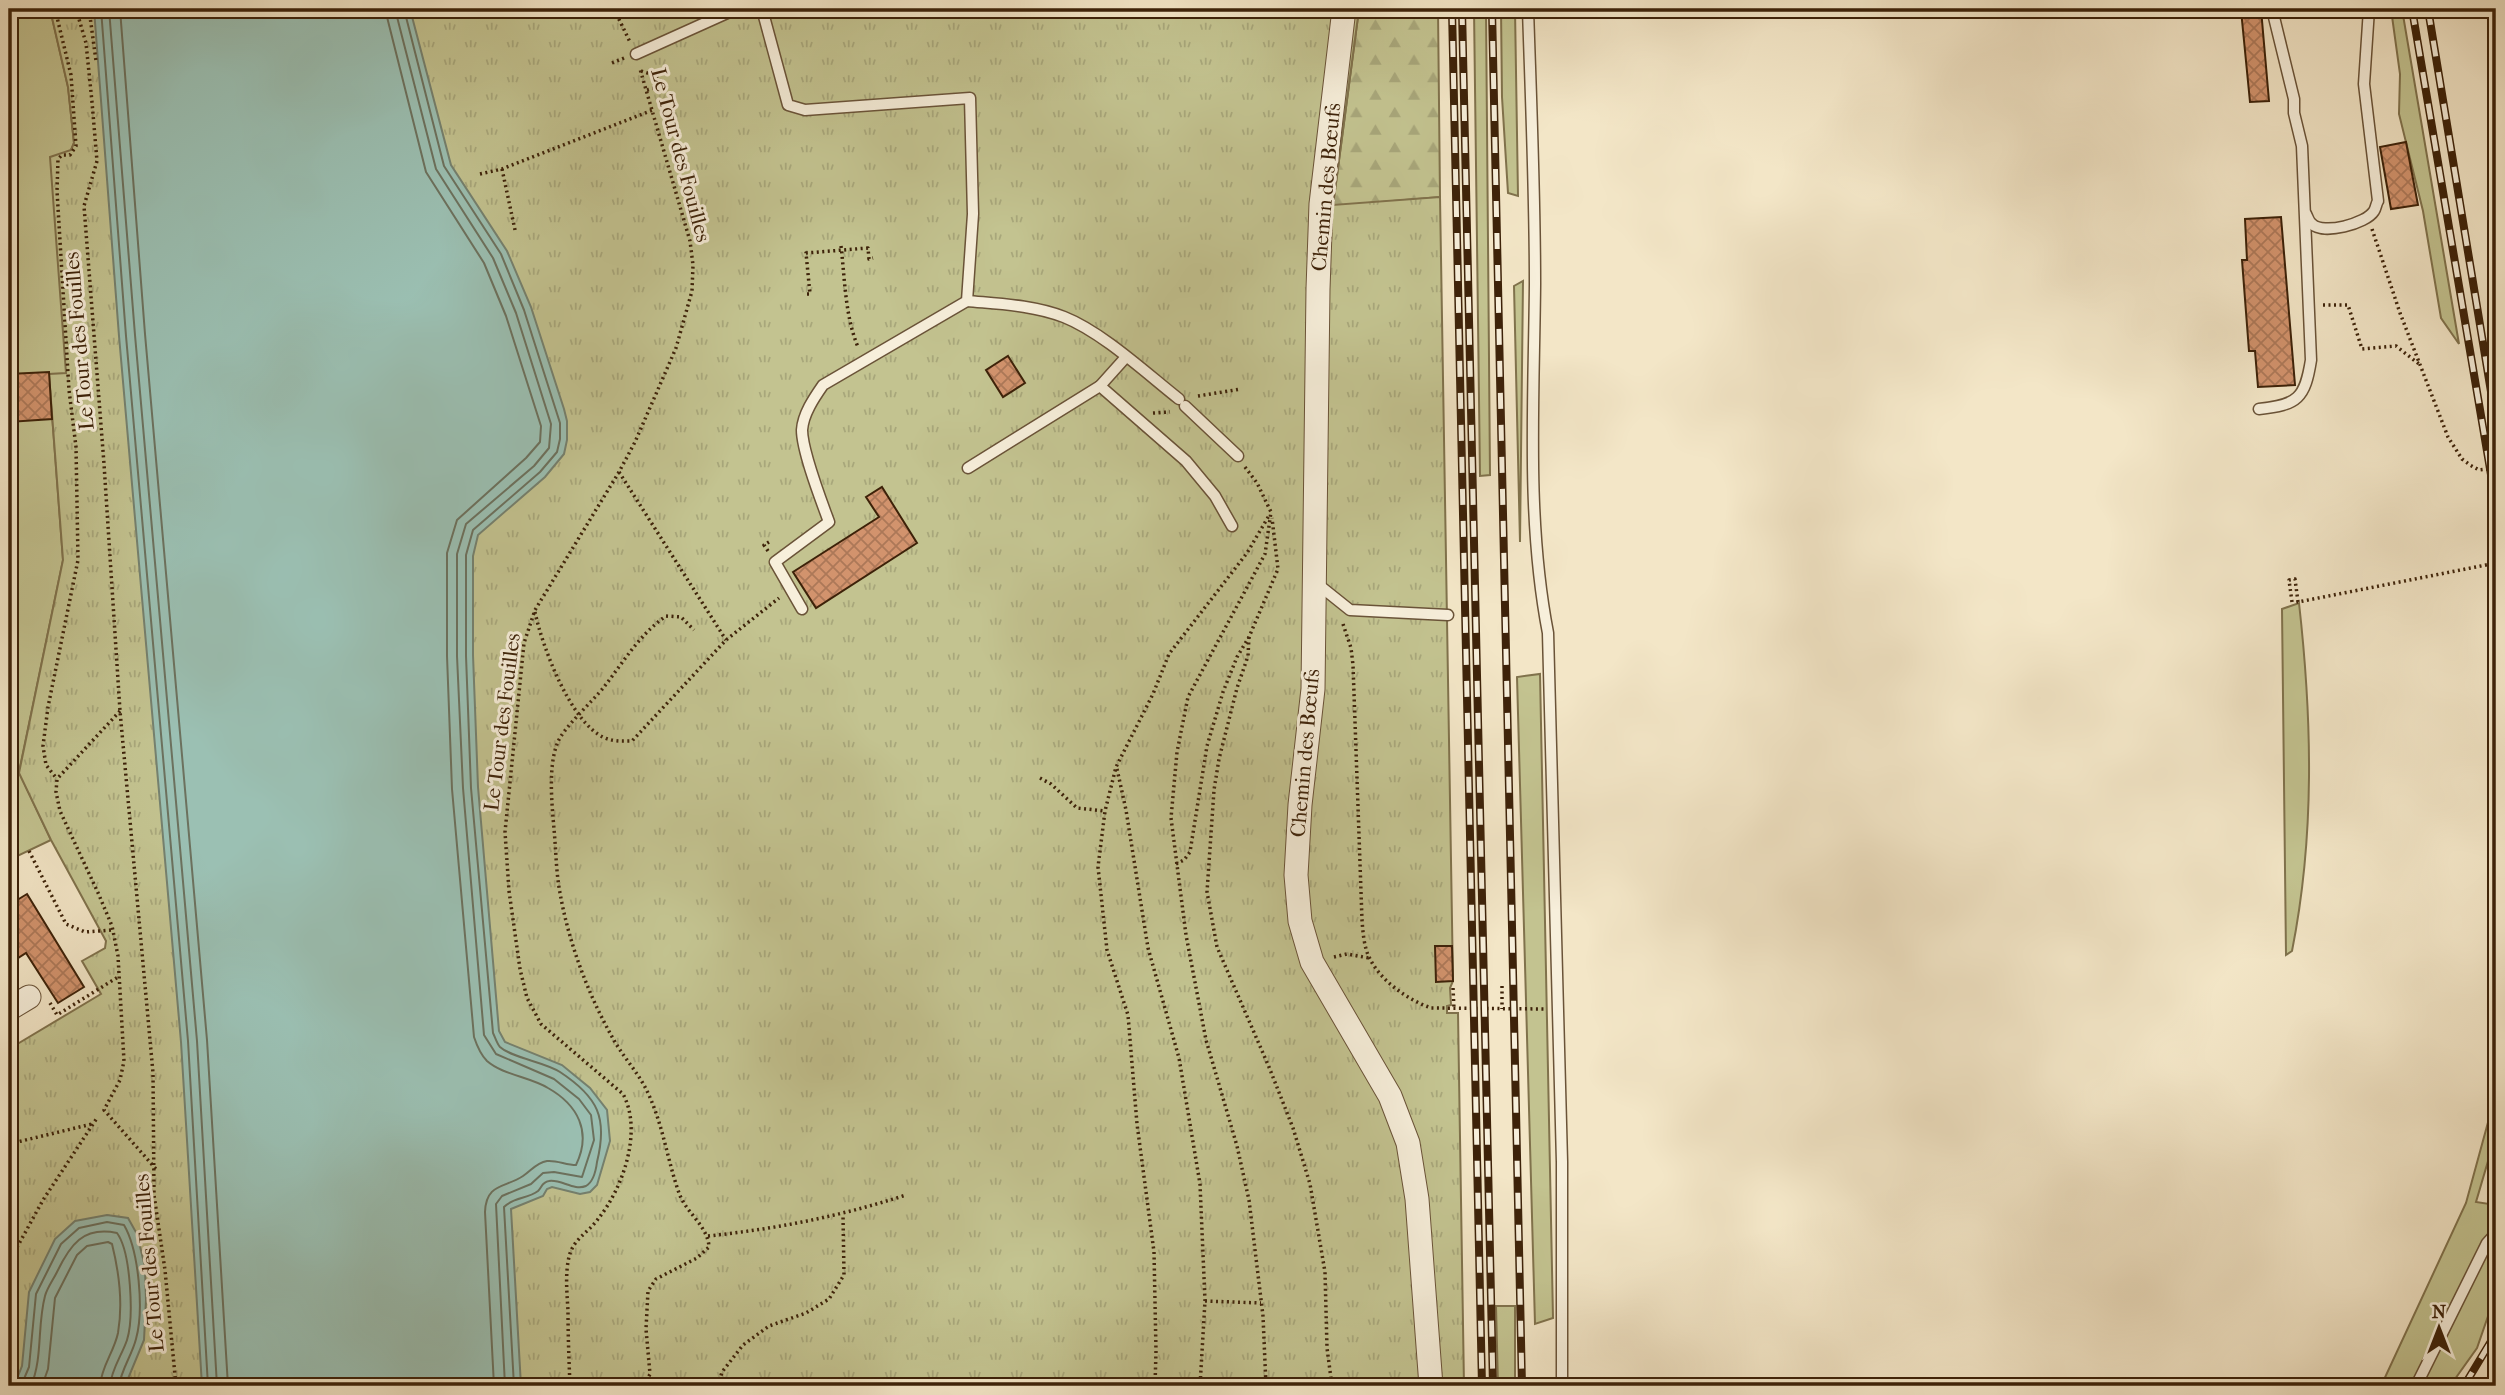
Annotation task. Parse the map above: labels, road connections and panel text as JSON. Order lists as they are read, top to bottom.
{
  "streets": {
    "street": ["Chemin des Bœufs"],
    "path": ["Le Tour des Fouilles"]
  },
  "north": "top"
}
